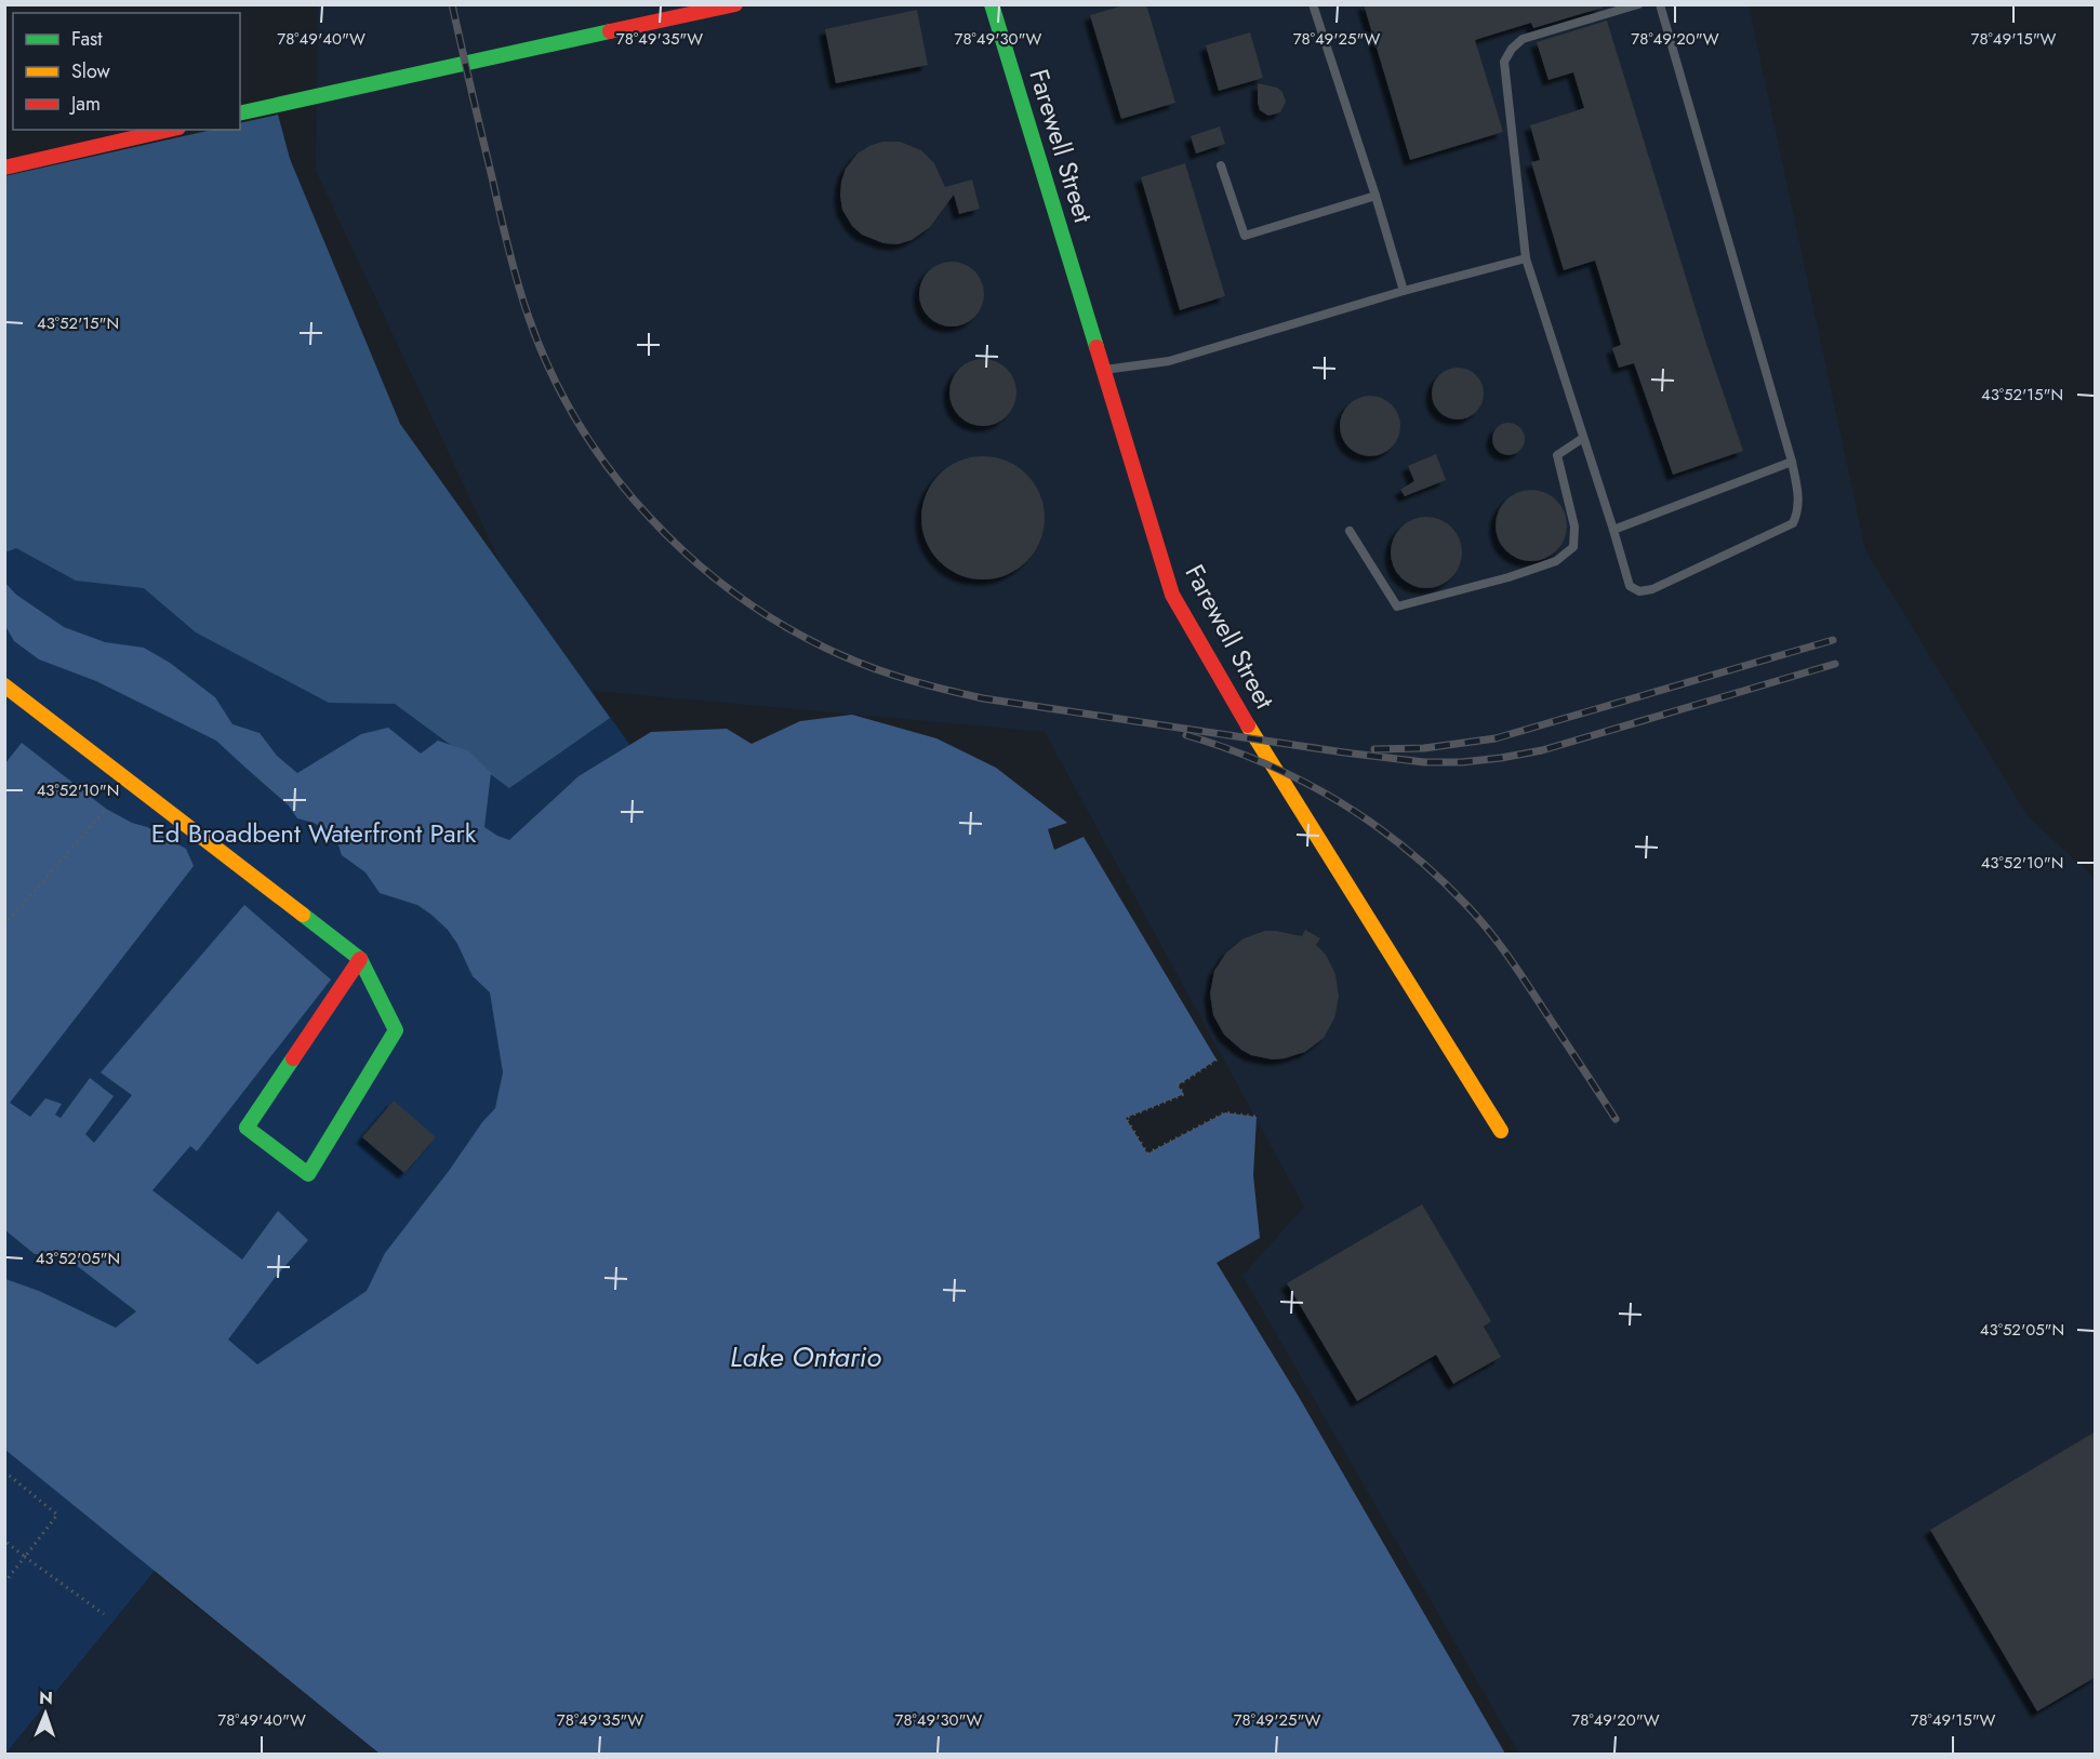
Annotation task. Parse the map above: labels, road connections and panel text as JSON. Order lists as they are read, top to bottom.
{
  "streets": {
    "street": ["Farewell Street"]
  },
  "water": ["Lake Ontario"],
  "parks": ["Ed Broadbent Waterfront Park"],
  "legend": ["Fast", "Slow", "Jam"],
  "north": "top",
  "coordinates": [
    "78°49'40\"W",
    "78°49'35\"W",
    "78°49'30\"W",
    "78°49'25\"W",
    "78°49'20\"W",
    "78°49'15\"W",
    "43°52'15\"N",
    "43°52'10\"N",
    "43°52'05\"N"
  ]
}
